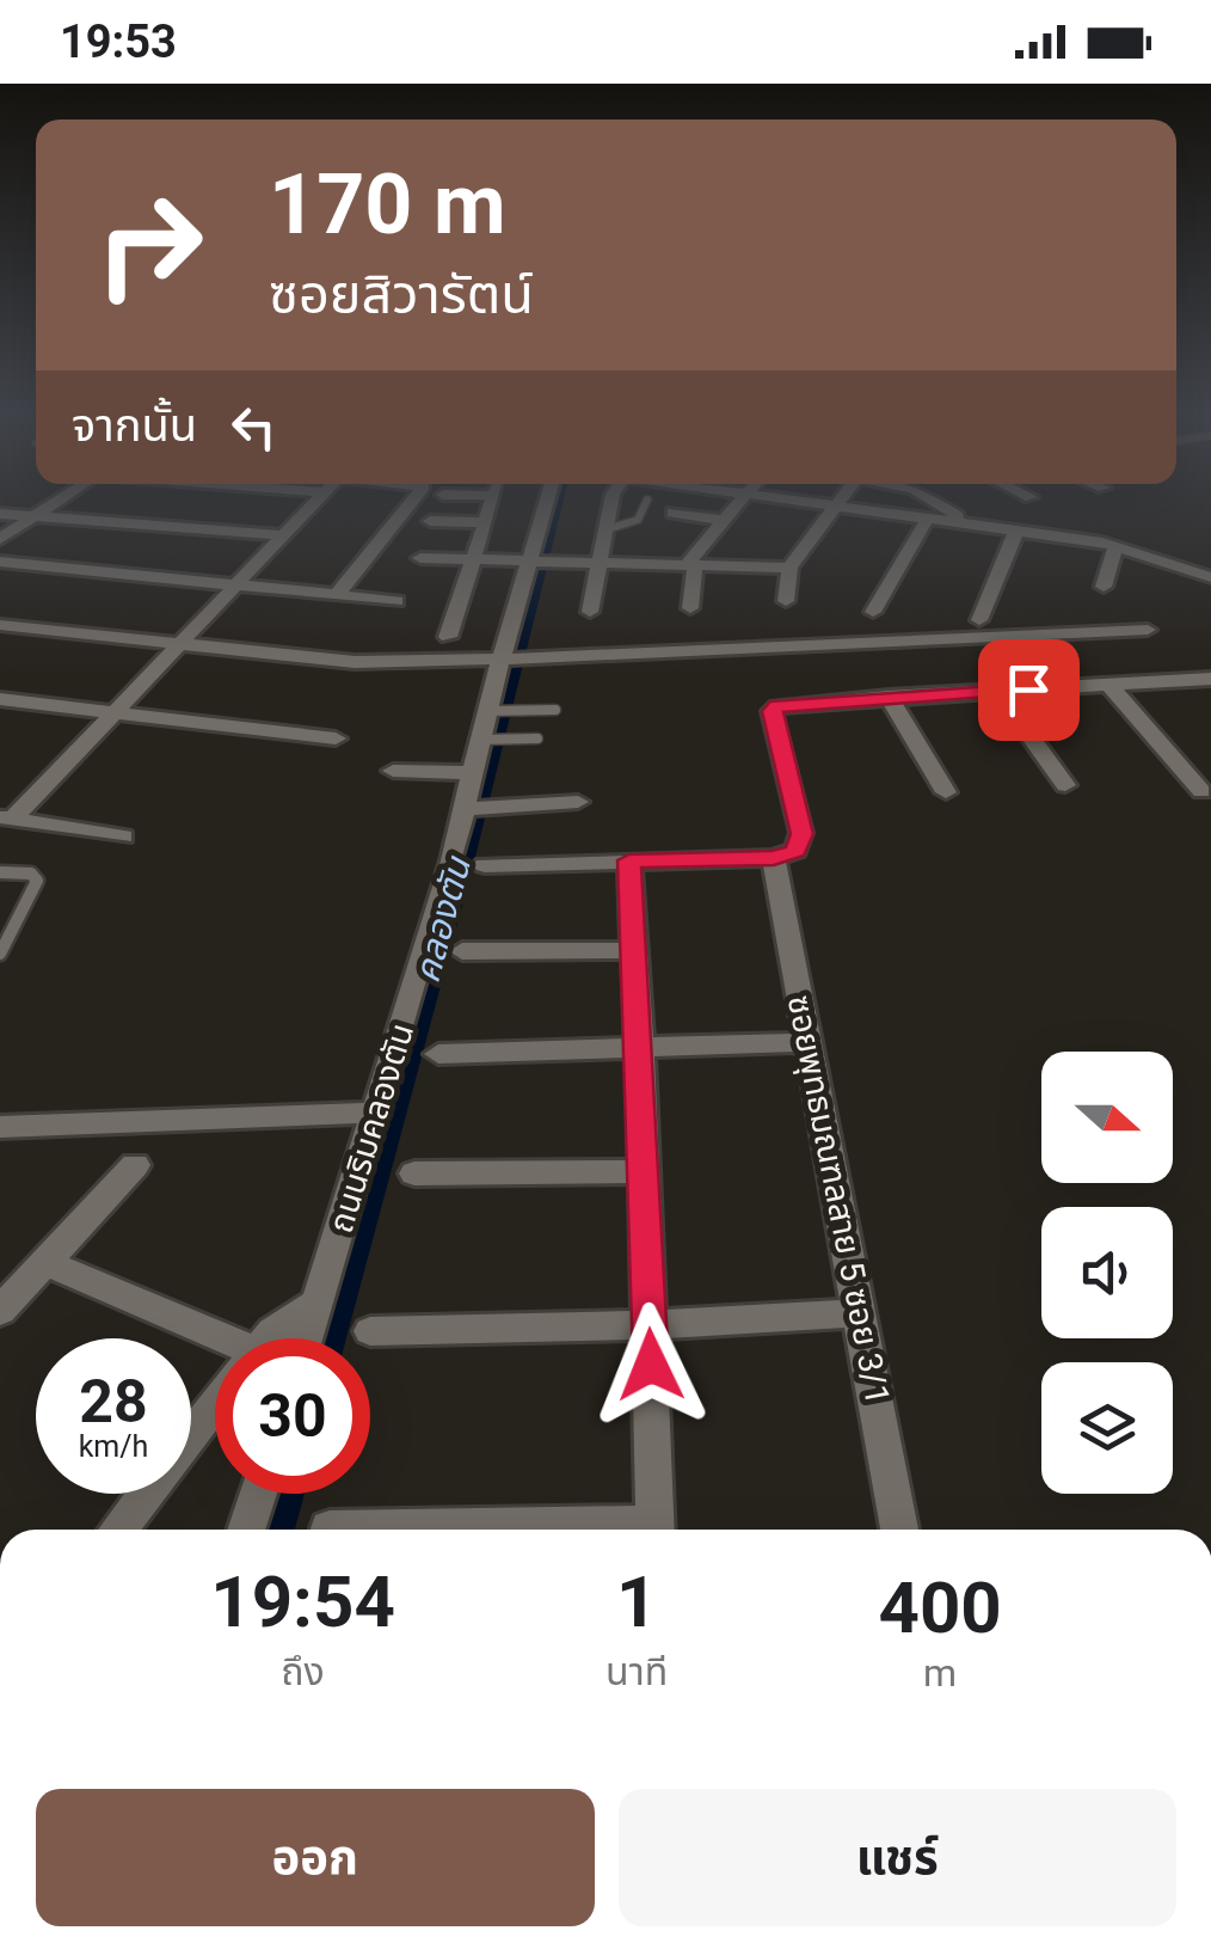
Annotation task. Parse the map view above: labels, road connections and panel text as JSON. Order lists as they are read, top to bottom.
{
  "streets": {
    "street": ["ถนนริมคลองตัน", "ซอยพุทธมณฑลสาย 5 ซอย 3/1"]
  },
  "water": ["คลองตัน"],
  "north": "right",
  "page": {
    "status": "19:53",
    "turn": ["170 m", "ซอยสิวารัตน์"],
    "then": "จากนั้น",
    "speed": "28 km/h",
    "limit": "30",
    "eta": [
      "19:54",
      "ถึง",
      "1",
      "นาที",
      "400",
      "m"
    ],
    "buttons": ["ออก", "แชร์"]
  }
}
